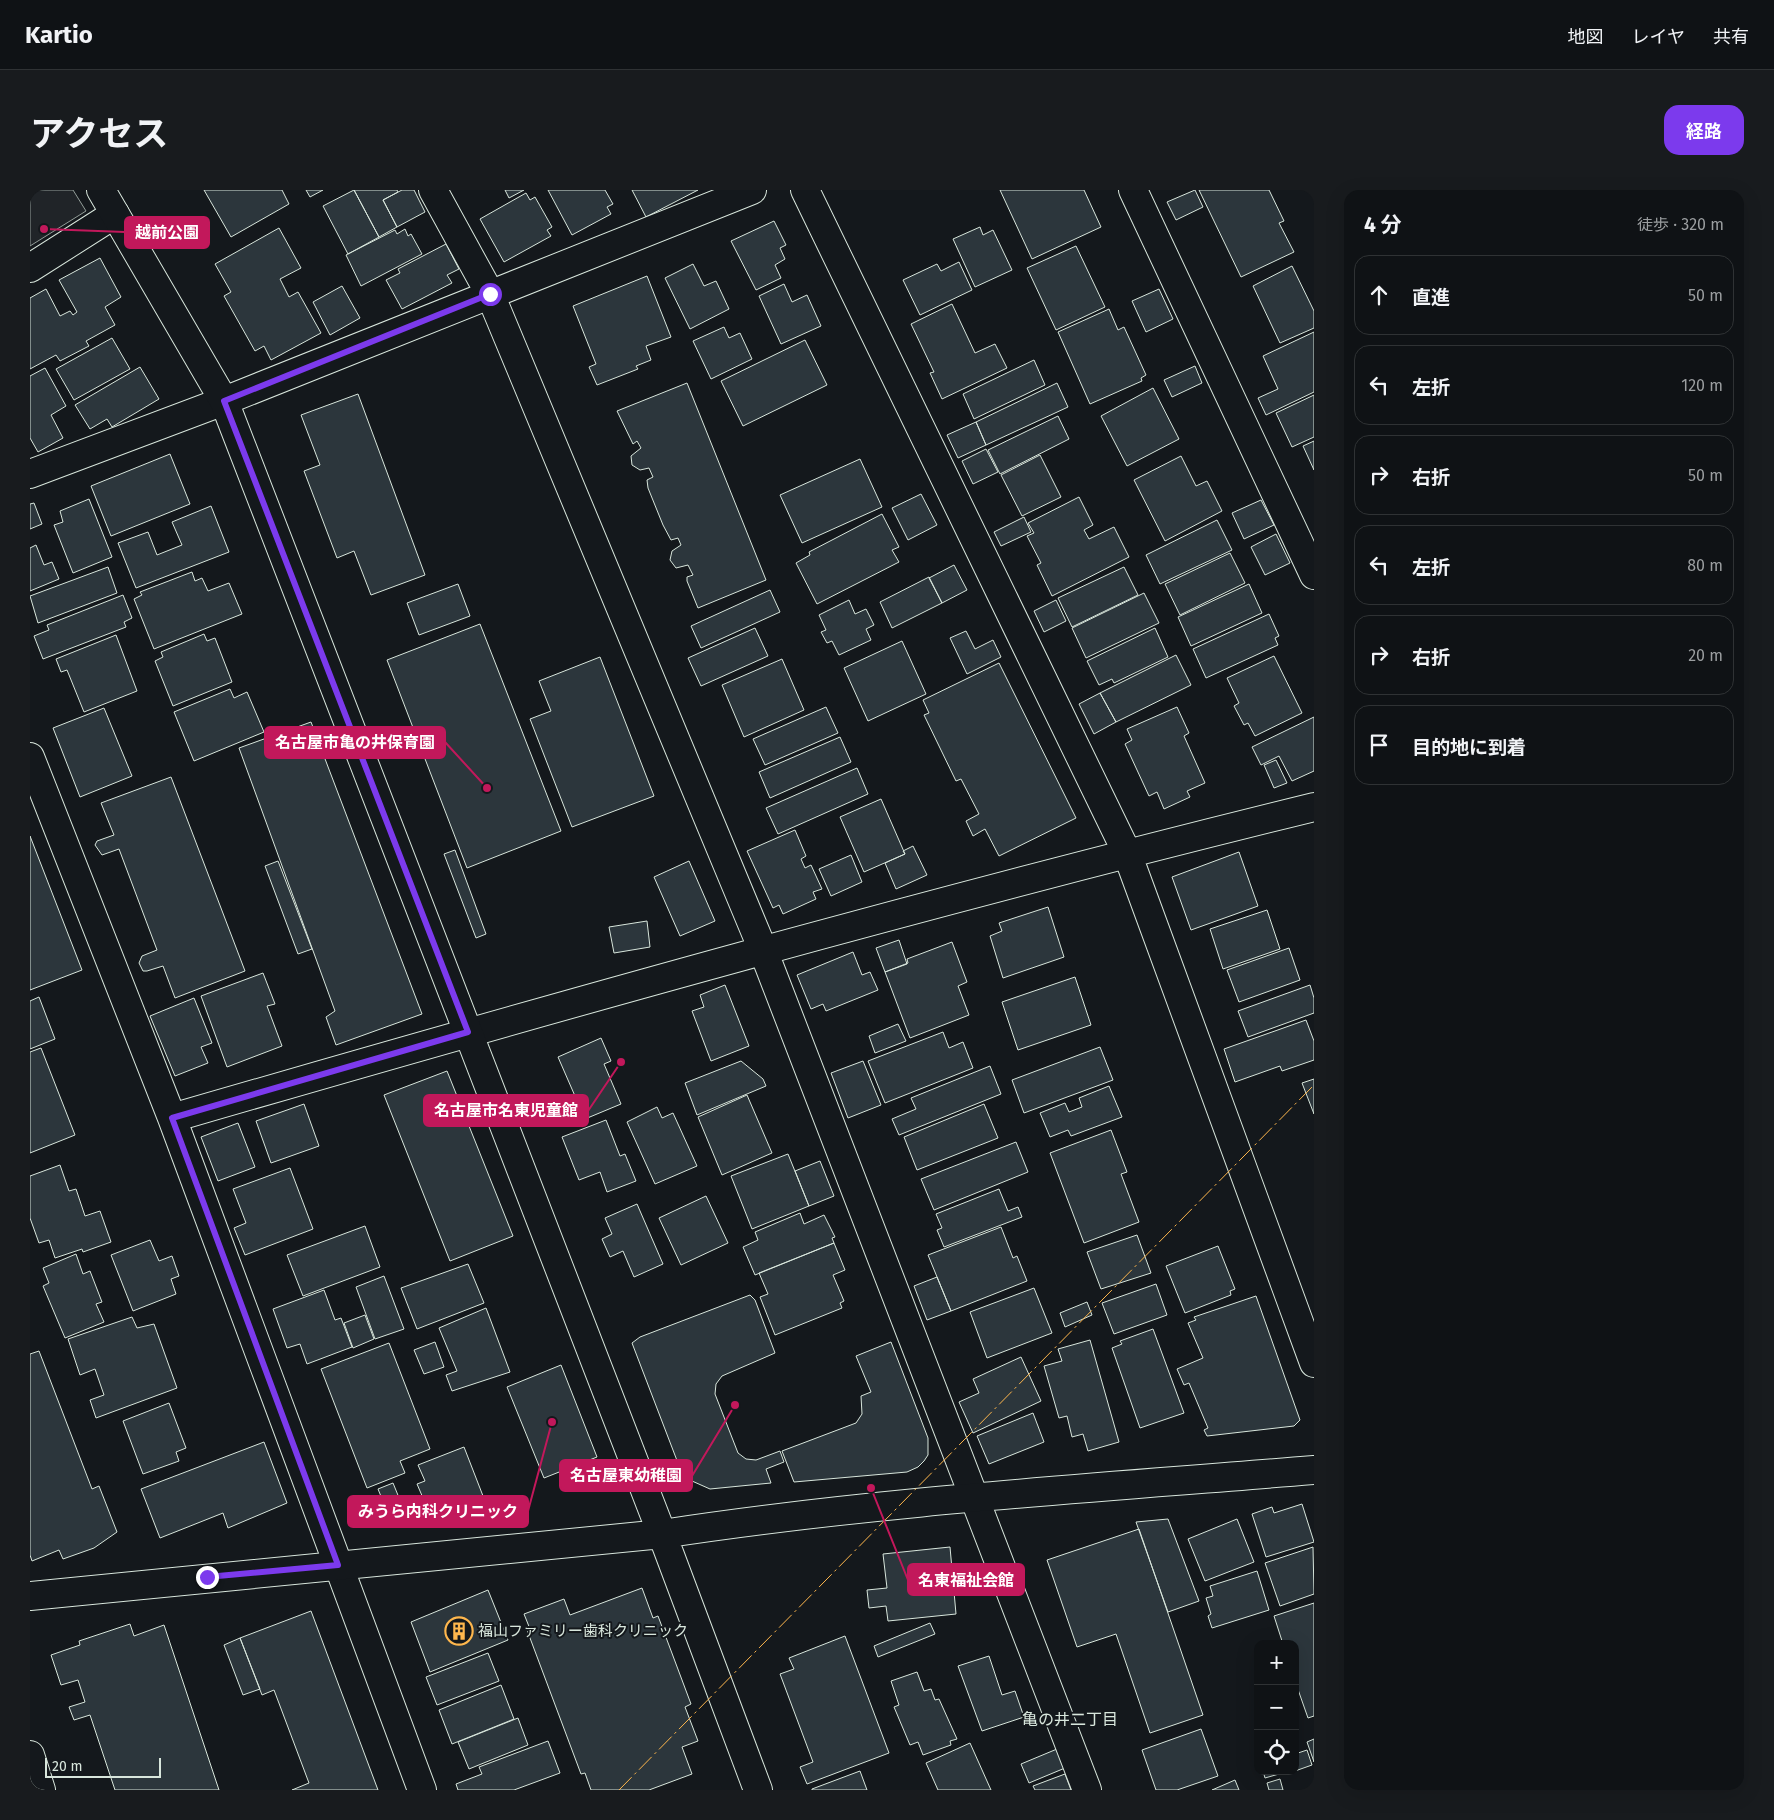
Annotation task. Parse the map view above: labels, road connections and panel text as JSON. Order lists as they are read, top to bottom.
{
  "districts": ["亀の井二丁目"],
  "places": {
    "other": [
      "越前公園",
      "名古屋市亀の井保育園",
      "名古屋市名東児童館",
      "名古屋東幼稚園",
      "みうら内科クリニック",
      "名東福祉会館"
    ],
    "building": ["福山ファミリー歯科クリニック"]
  },
  "scale_bar": "20 m",
  "page": {
    "header": "Kartio",
    "nav": ["地図", "レイヤ", "共有"],
    "title": "アクセス",
    "buttons": "経路",
    "heading": ["4 分", "徒歩 · 320 m"],
    "list": [
      ["直進", "50 m"],
      ["左折", "120 m"],
      ["右折", "50 m"],
      ["左折", "80 m"],
      ["右折", "20 m"],
      "目的地に到着"
    ],
    "map_buttons": ["+", "−"],
    "scale": "20 m"
  }
}
